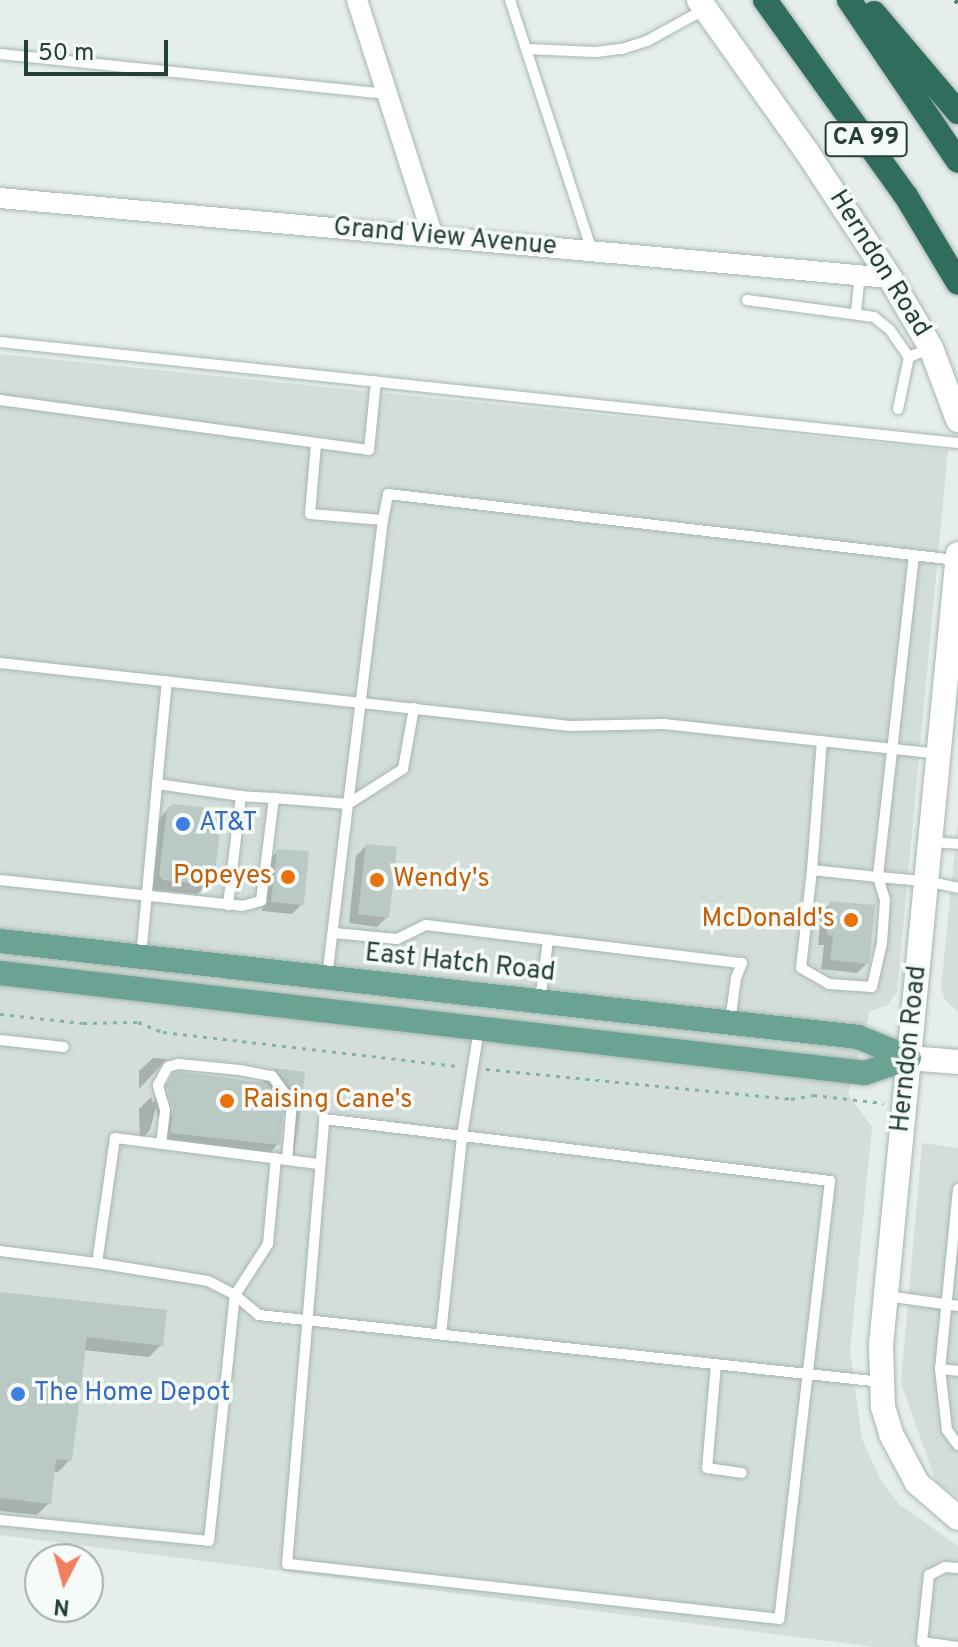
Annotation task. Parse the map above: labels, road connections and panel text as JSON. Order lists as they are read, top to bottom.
{
  "streets": {
    "highway": ["CA 99"],
    "main road": ["East Hatch Road"],
    "street": ["Grand View Avenue", "Herndon Road"]
  },
  "crossings": [
    ["Grand View Avenue", "Herndon Road"],
    ["Herndon Road", "East Hatch Road"]
  ],
  "places": [
    "AT&T",
    "Popeyes",
    "Wendy's",
    "McDonald's",
    "Raising Cane's",
    "The Home Depot"
  ],
  "scale_bar": "50 m",
  "north": "bottom"
}
